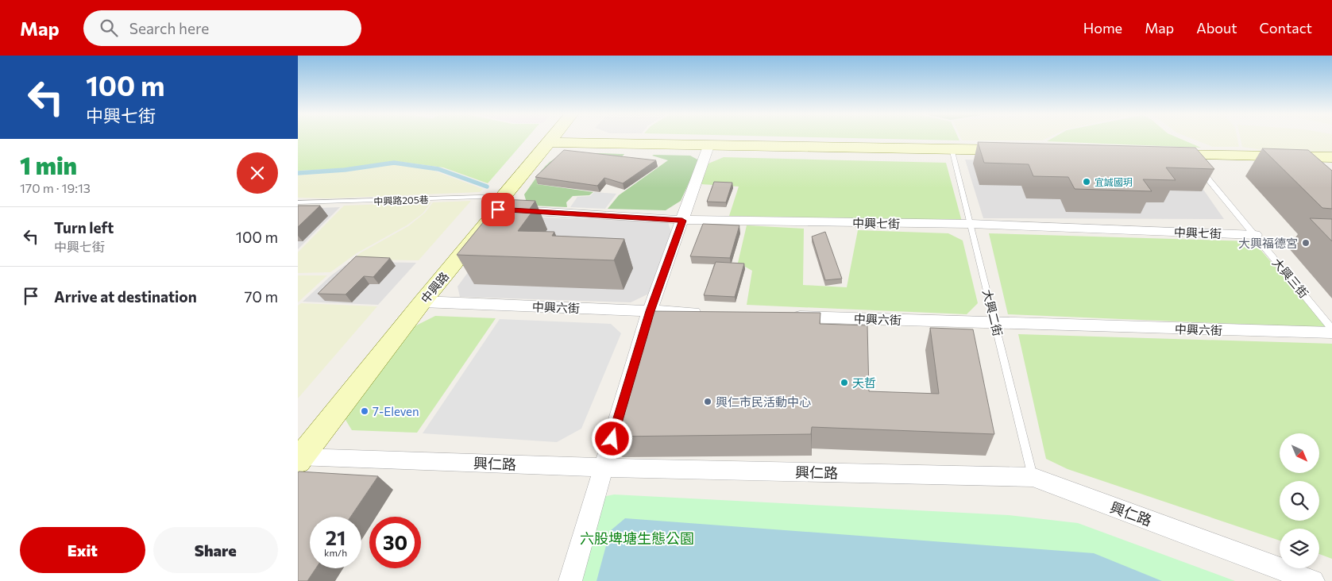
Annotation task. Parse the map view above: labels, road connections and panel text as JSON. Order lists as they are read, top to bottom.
{
  "streets": {
    "street": [
      "中興七街",
      "中興路",
      "中興六街",
      "興仁路"
    ],
    "lane": ["中興路205巷", "大興三街", "大興二街"]
  },
  "crossings": [
    ["中興路205巷", "中興七街"],
    ["中興路205巷", "中興路"],
    ["中興七街", "大興三街"],
    ["中興七街", "中興路"],
    ["中興七街", "大興二街"],
    ["中興路", "中興六街"],
    ["中興路", "興仁路"],
    ["中興六街", "大興二街"],
    ["大興二街", "興仁路"]
  ],
  "parks": ["六股埤塘生態公園"],
  "places": [
    "宜誠國玥",
    "大興福德宮",
    "天哲",
    "興仁市民活動中心",
    "7-Eleven"
  ],
  "north": "bottom right",
  "page": {
    "header": "Map",
    "search": "Search here",
    "nav": [
      "Home",
      "Map",
      "About",
      "Contact"
    ],
    "turn": ["100 m", "中興七街"],
    "heading": ["1 min", "170 m · 19:13"],
    "list": [
      {
        "name": "Turn left",
        "note": "中興七街",
        "value": "100 m"
      },
      {
        "name": "Arrive at destination",
        "value": "70 m"
      }
    ],
    "speed": "21 km/h",
    "limit": "30",
    "buttons": ["Exit", "Share"]
  }
}
